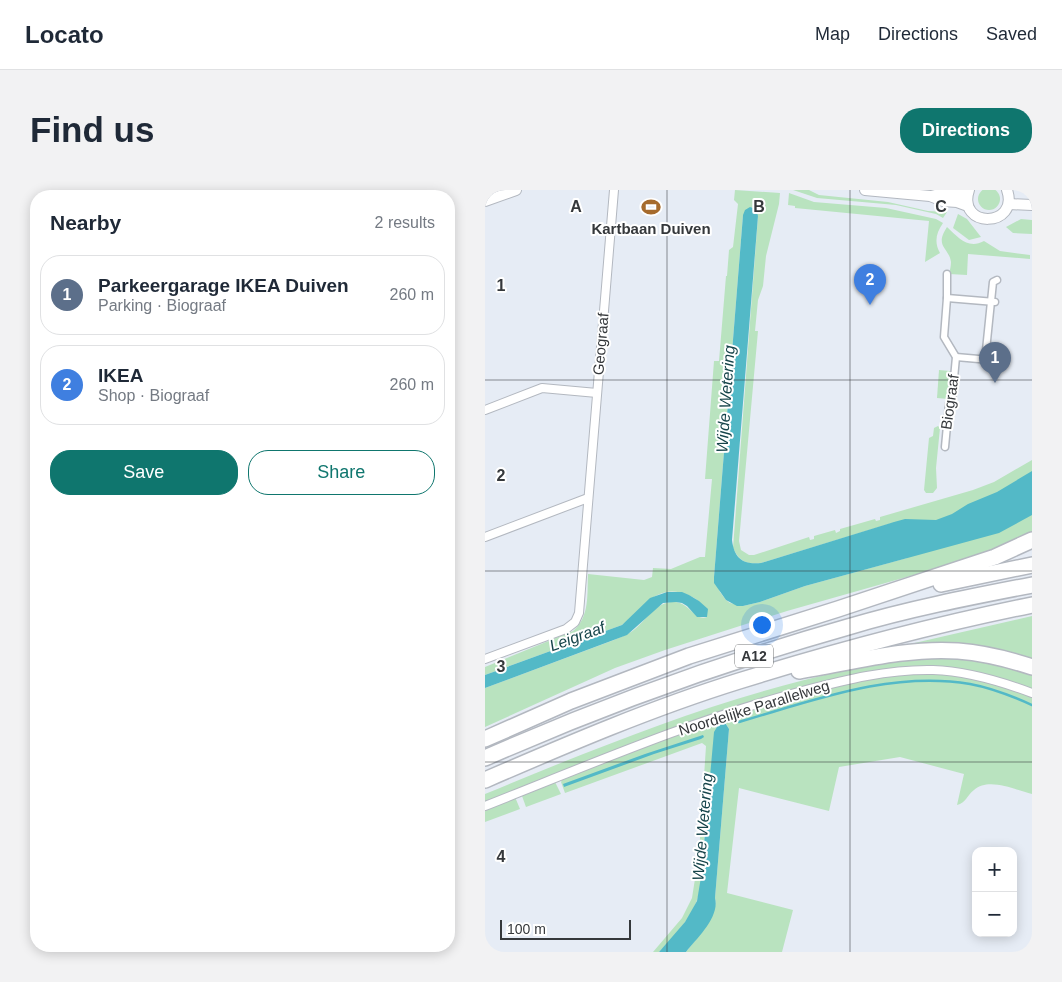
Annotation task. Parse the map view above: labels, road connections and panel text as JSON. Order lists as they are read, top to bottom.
{
  "streets": {
    "highway": ["A12"],
    "street": ["Geograaf", "Biograaf", "Noordelijke Parallelweg"]
  },
  "water": ["Wijde Wetering", "Leigraaf"],
  "places": {
    "sports": ["Kartbaan Duiven"]
  },
  "scale_bar": "100 m",
  "page": {
    "header": "Locato",
    "nav": ["Map", "Directions", "Saved"],
    "buttons": [
      "Directions",
      ["Save", "Share"]
    ],
    "title": "Find us",
    "heading": ["Nearby", "2 results"],
    "list": [
      {
        "mark": "1",
        "name": "Parkeergarage IKEA Duiven",
        "note": "Parking · Biograaf",
        "value": "260 m"
      },
      {
        "mark": "2",
        "name": "IKEA",
        "note": "Shop · Biograaf",
        "value": "260 m"
      }
    ],
    "pins": ["2", "1"],
    "map_buttons": ["+", "−"],
    "scale": "100 m"
  },
  "grid": {
    "columns": ["A", "B", "C"],
    "rows": [
      "1",
      "2",
      "3",
      "4"
    ]
  }
}
